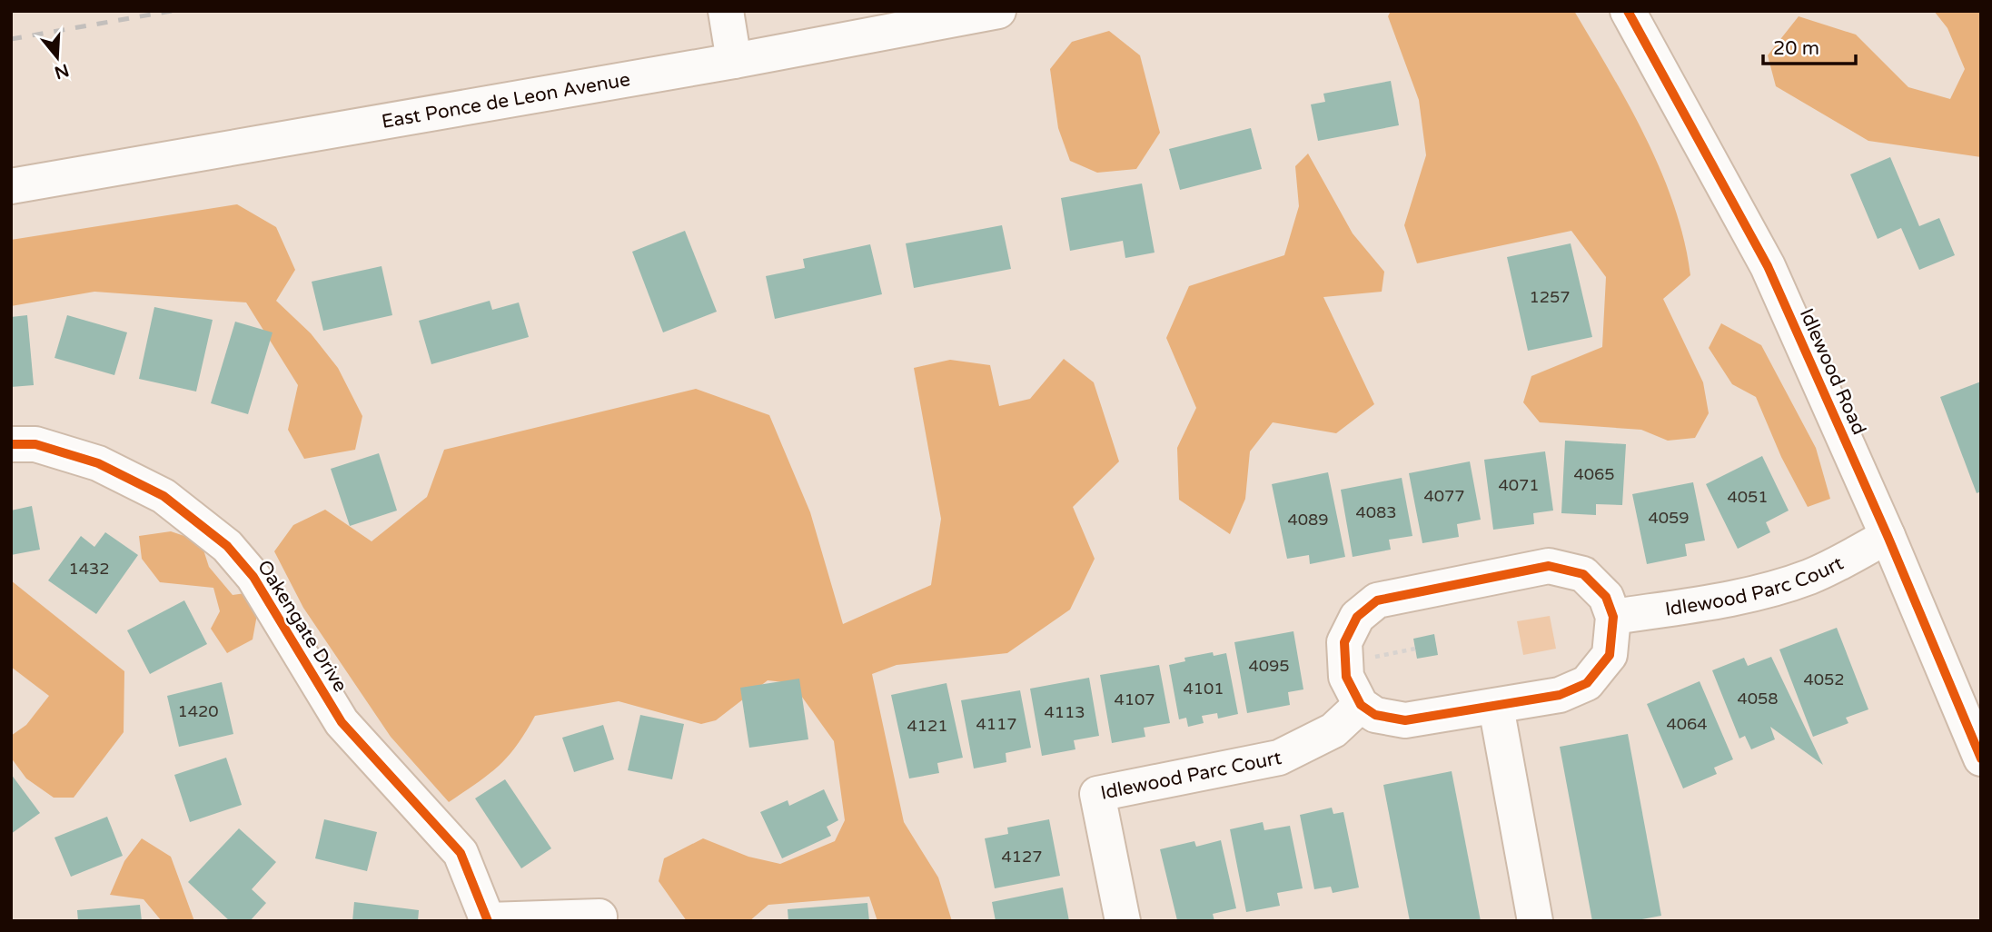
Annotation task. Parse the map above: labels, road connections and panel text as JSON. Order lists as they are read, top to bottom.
{
  "streets": {
    "street": [
      "East Ponce de Leon Avenue",
      "Idlewood Road",
      "Idlewood Parc Court",
      "Oakengate Drive"
    ]
  },
  "crossings": [
    ["Idlewood Road", "Idlewood Parc Court"]
  ],
  "house_numbers": [
    "1257",
    "4065",
    "4071",
    "4077",
    "4051",
    "4083",
    "4059",
    "4089",
    "1432",
    "4095",
    "4052",
    "4101",
    "4058",
    "4107",
    "1420",
    "4113",
    "4117",
    "4064",
    "4121",
    "4127"
  ],
  "scale_bar": "20 m",
  "north": "bottom"
}
